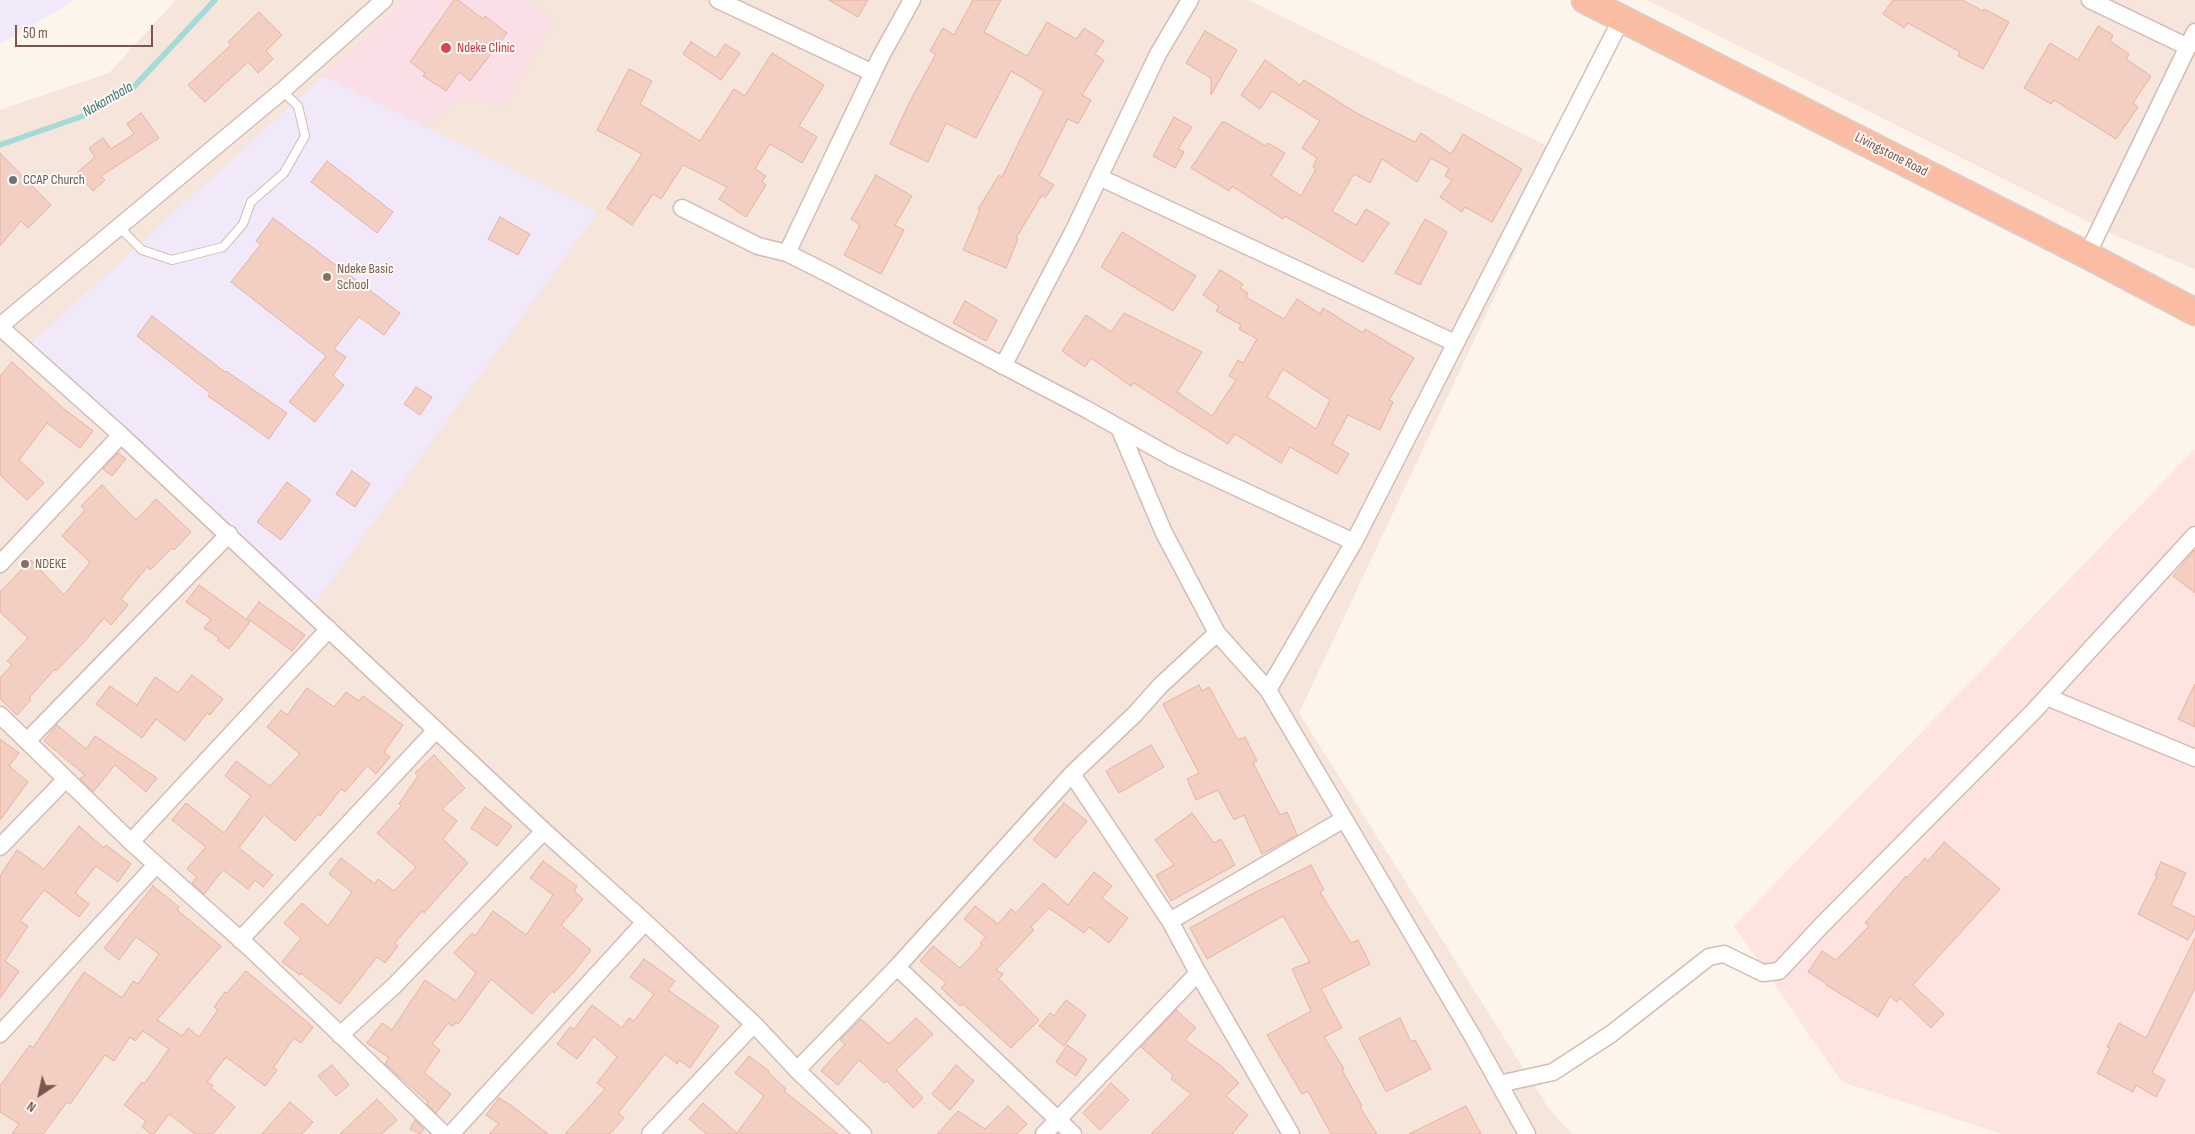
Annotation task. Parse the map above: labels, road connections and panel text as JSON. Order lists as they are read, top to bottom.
{
  "streets": {
    "highway": ["Livingstone Road"]
  },
  "water": ["Nakambala"],
  "places": [
    "Ndeke Clinic",
    "CCAP Church",
    "Ndeke Basic School",
    "NDEKE"
  ],
  "scale_bar": "50 m",
  "north": "bottom left"
}
